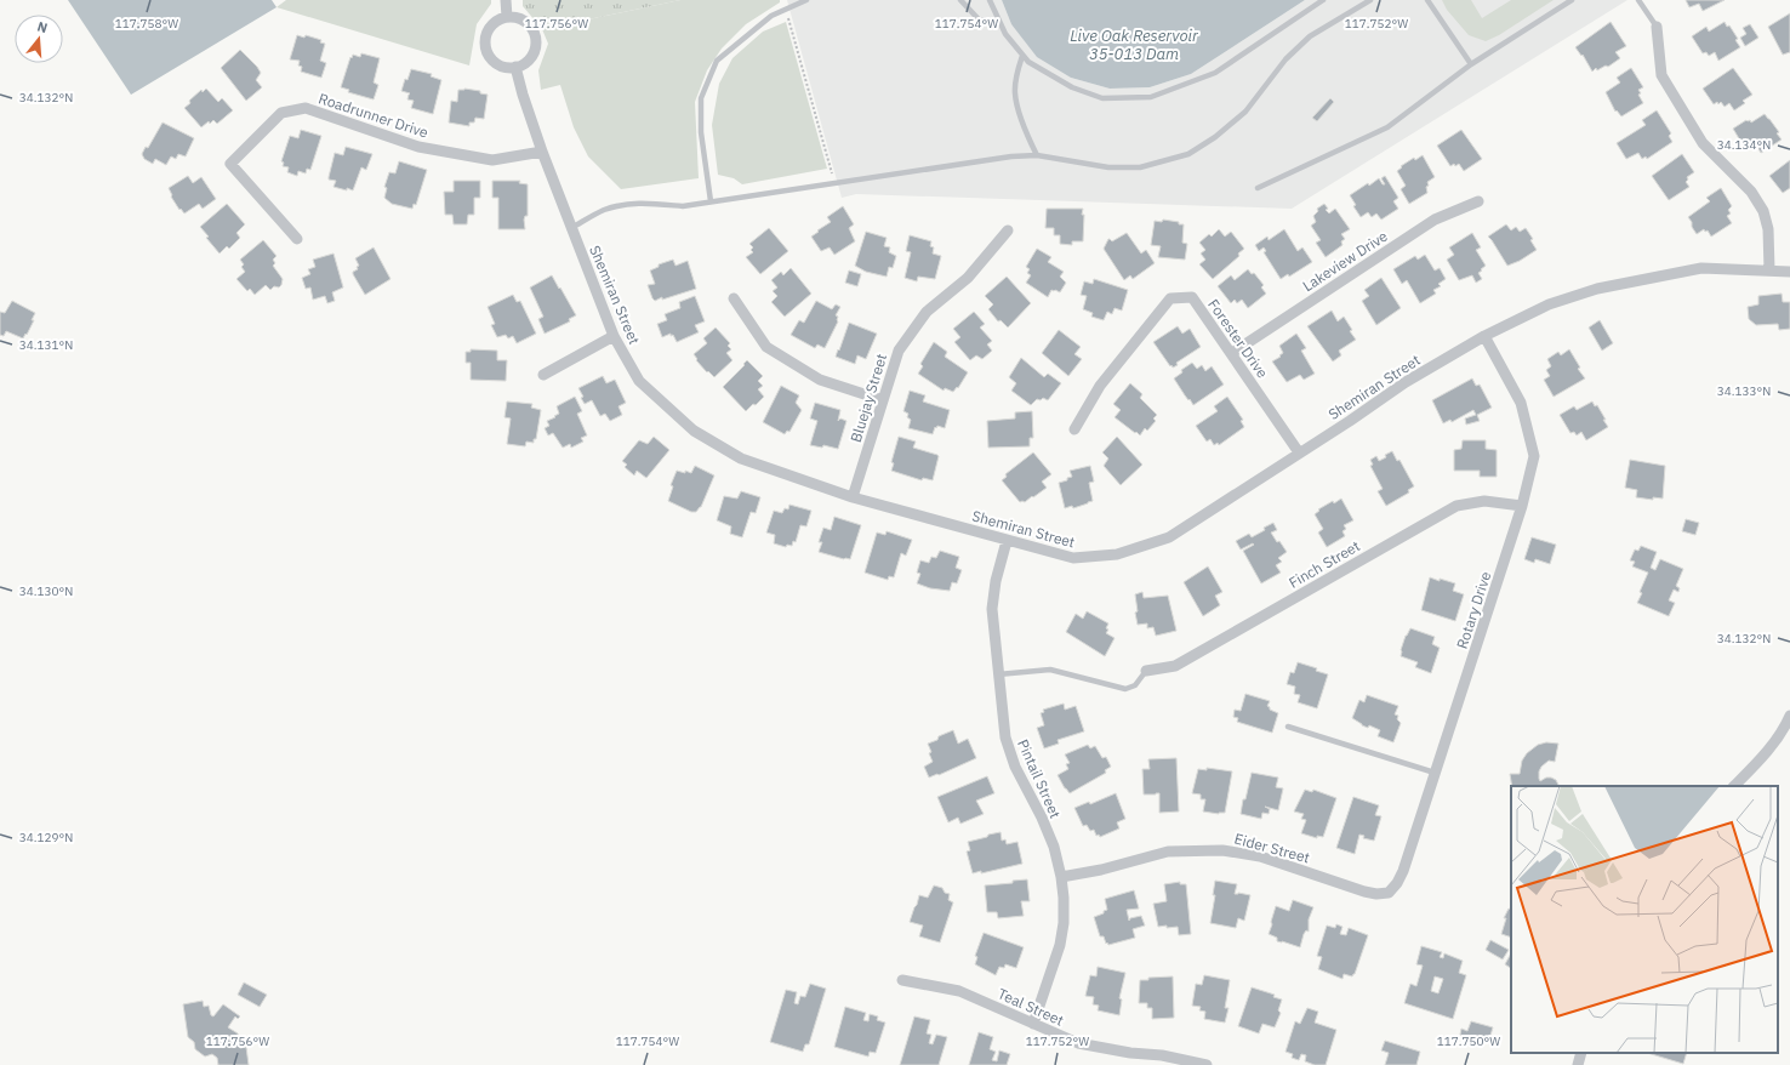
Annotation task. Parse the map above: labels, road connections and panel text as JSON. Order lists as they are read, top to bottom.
{
  "streets": {
    "street": [
      "Roadrunner Drive",
      "Lakeview Drive",
      "Shemiran Street",
      "Forester Drive",
      "Bluejay Street",
      "Finch Street",
      "Rotary Drive",
      "Pintail Street",
      "Eider Street",
      "Teal Street"
    ]
  },
  "crossings": [
    ["Roadrunner Drive", "Shemiran Street"],
    ["Lakeview Drive", "Forester Drive"],
    ["Shemiran Street", "Forester Drive"],
    ["Shemiran Street", "Bluejay Street"],
    ["Shemiran Street", "Rotary Drive"],
    ["Shemiran Street", "Pintail Street"],
    ["Finch Street", "Rotary Drive"],
    ["Rotary Drive", "Eider Street"],
    ["Pintail Street", "Eider Street"],
    ["Pintail Street", "Teal Street"]
  ],
  "water": ["Live Oak Reservoir 35-013 Dam"],
  "north": "top",
  "coordinates": [
    "117.758°W",
    "117.756°W",
    "117.754°W",
    "117.752°W",
    "34.132°N",
    "34.134°N",
    "34.131°N",
    "34.133°N",
    "34.130°N",
    "34.129°N",
    "117.750°W"
  ]
}
